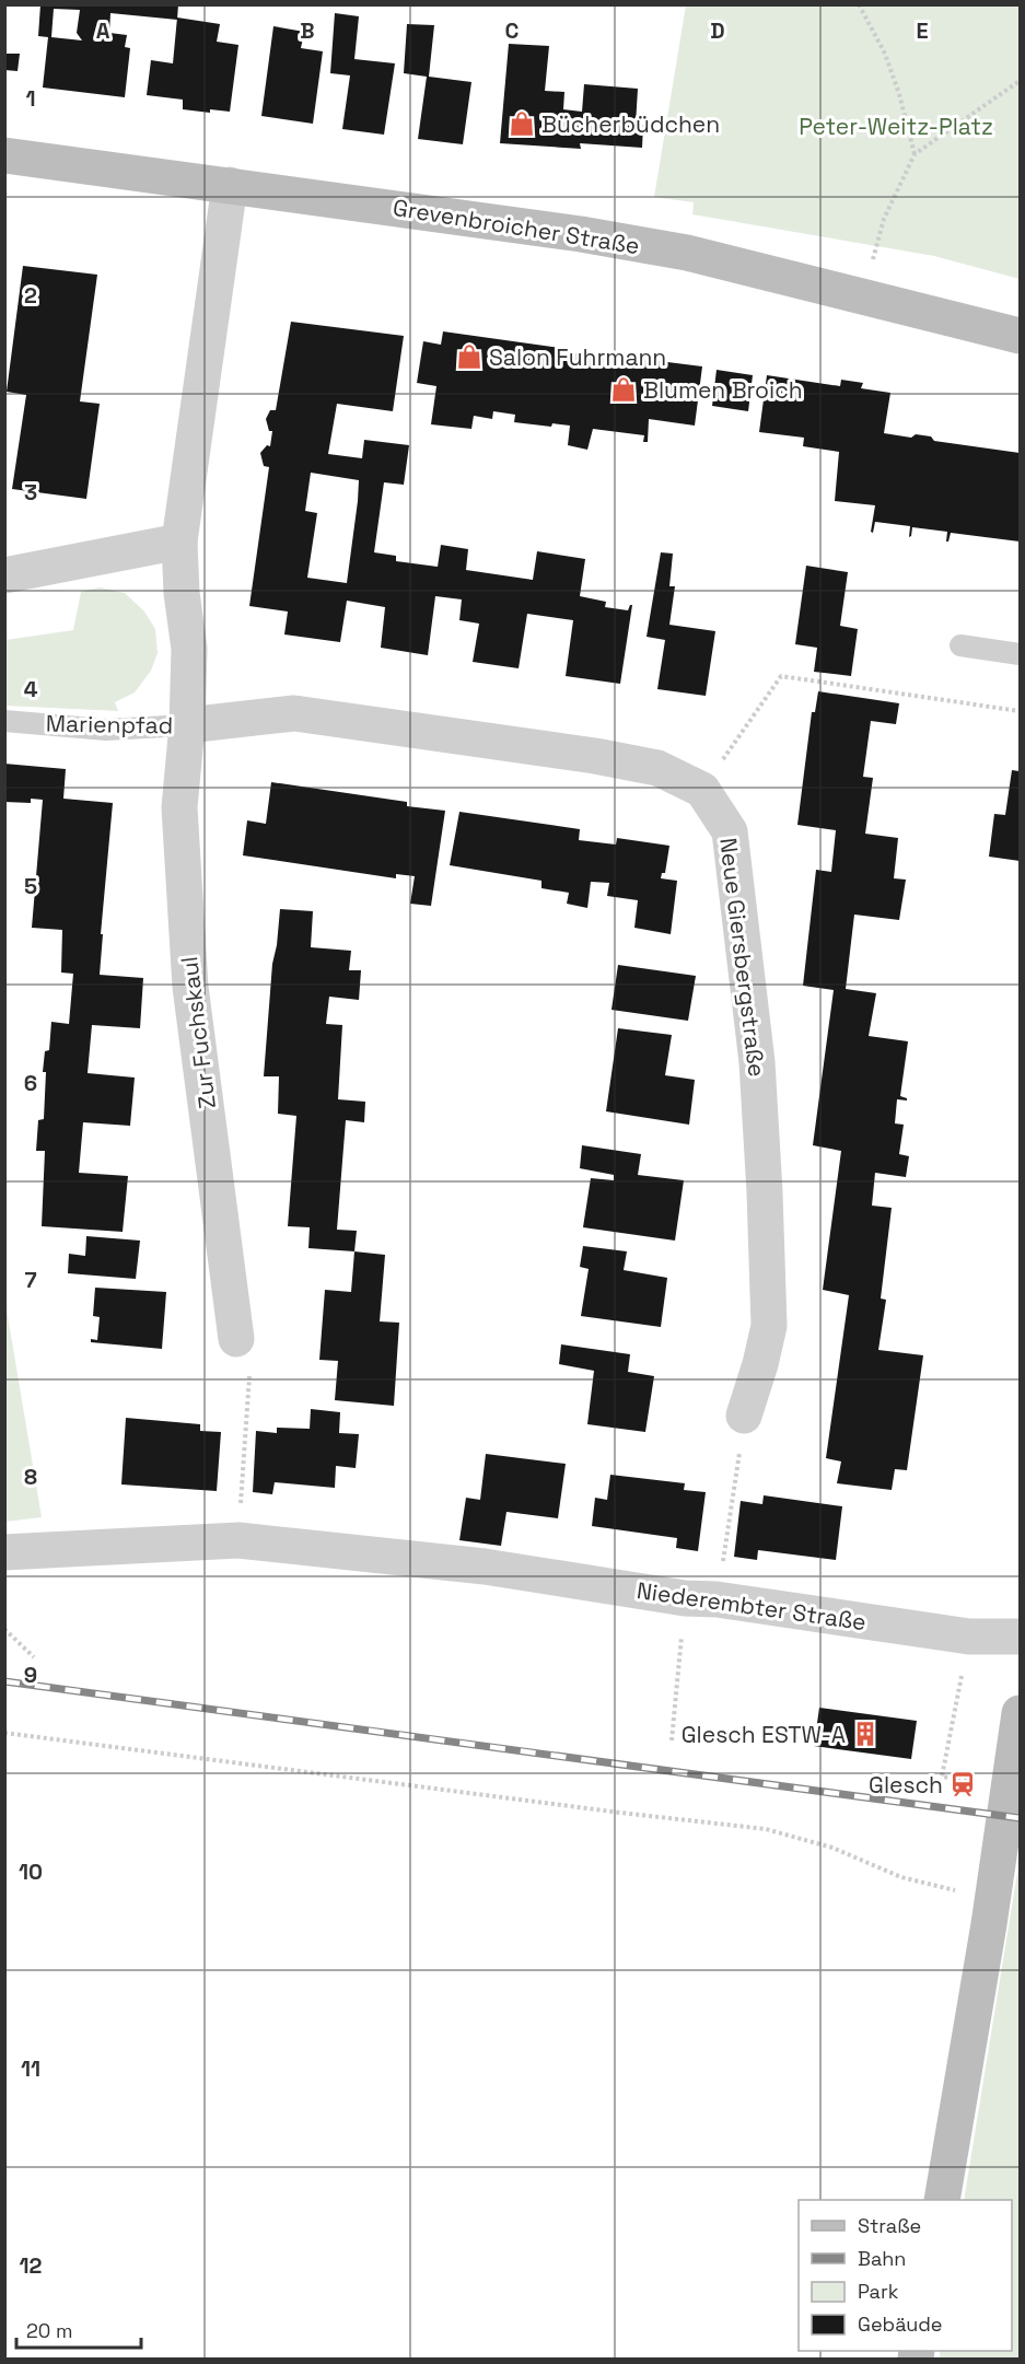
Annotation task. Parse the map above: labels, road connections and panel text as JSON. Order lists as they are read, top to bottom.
{
  "streets": {
    "main road": ["Grevenbroicher Straße"],
    "street": [
      "Marienpfad",
      "Neue Giersbergstraße",
      "Zur Fuchskaul",
      "Niederembter Straße"
    ]
  },
  "crossings": [
    ["Grevenbroicher Straße", "Marienpfad"],
    ["Marienpfad", "Zur Fuchskaul"]
  ],
  "parks": ["Peter-Weitz-Platz"],
  "places": {
    "shop": ["Bücherbüdchen", "Salon Fuhrmann", "Blumen Broich"],
    "building": ["Glesch ESTW-A"],
    "station": ["Glesch"]
  },
  "legend": [
    "Straße",
    "Bahn",
    "Park",
    "Gebäude"
  ],
  "scale_bar": "20 m",
  "grid": {
    "columns": [
      "A",
      "B",
      "C",
      "D",
      "E"
    ],
    "rows": [
      "1",
      "2",
      "3",
      "4",
      "5",
      "6",
      "7",
      "8",
      "9",
      "10",
      "11",
      "12"
    ]
  }
}
